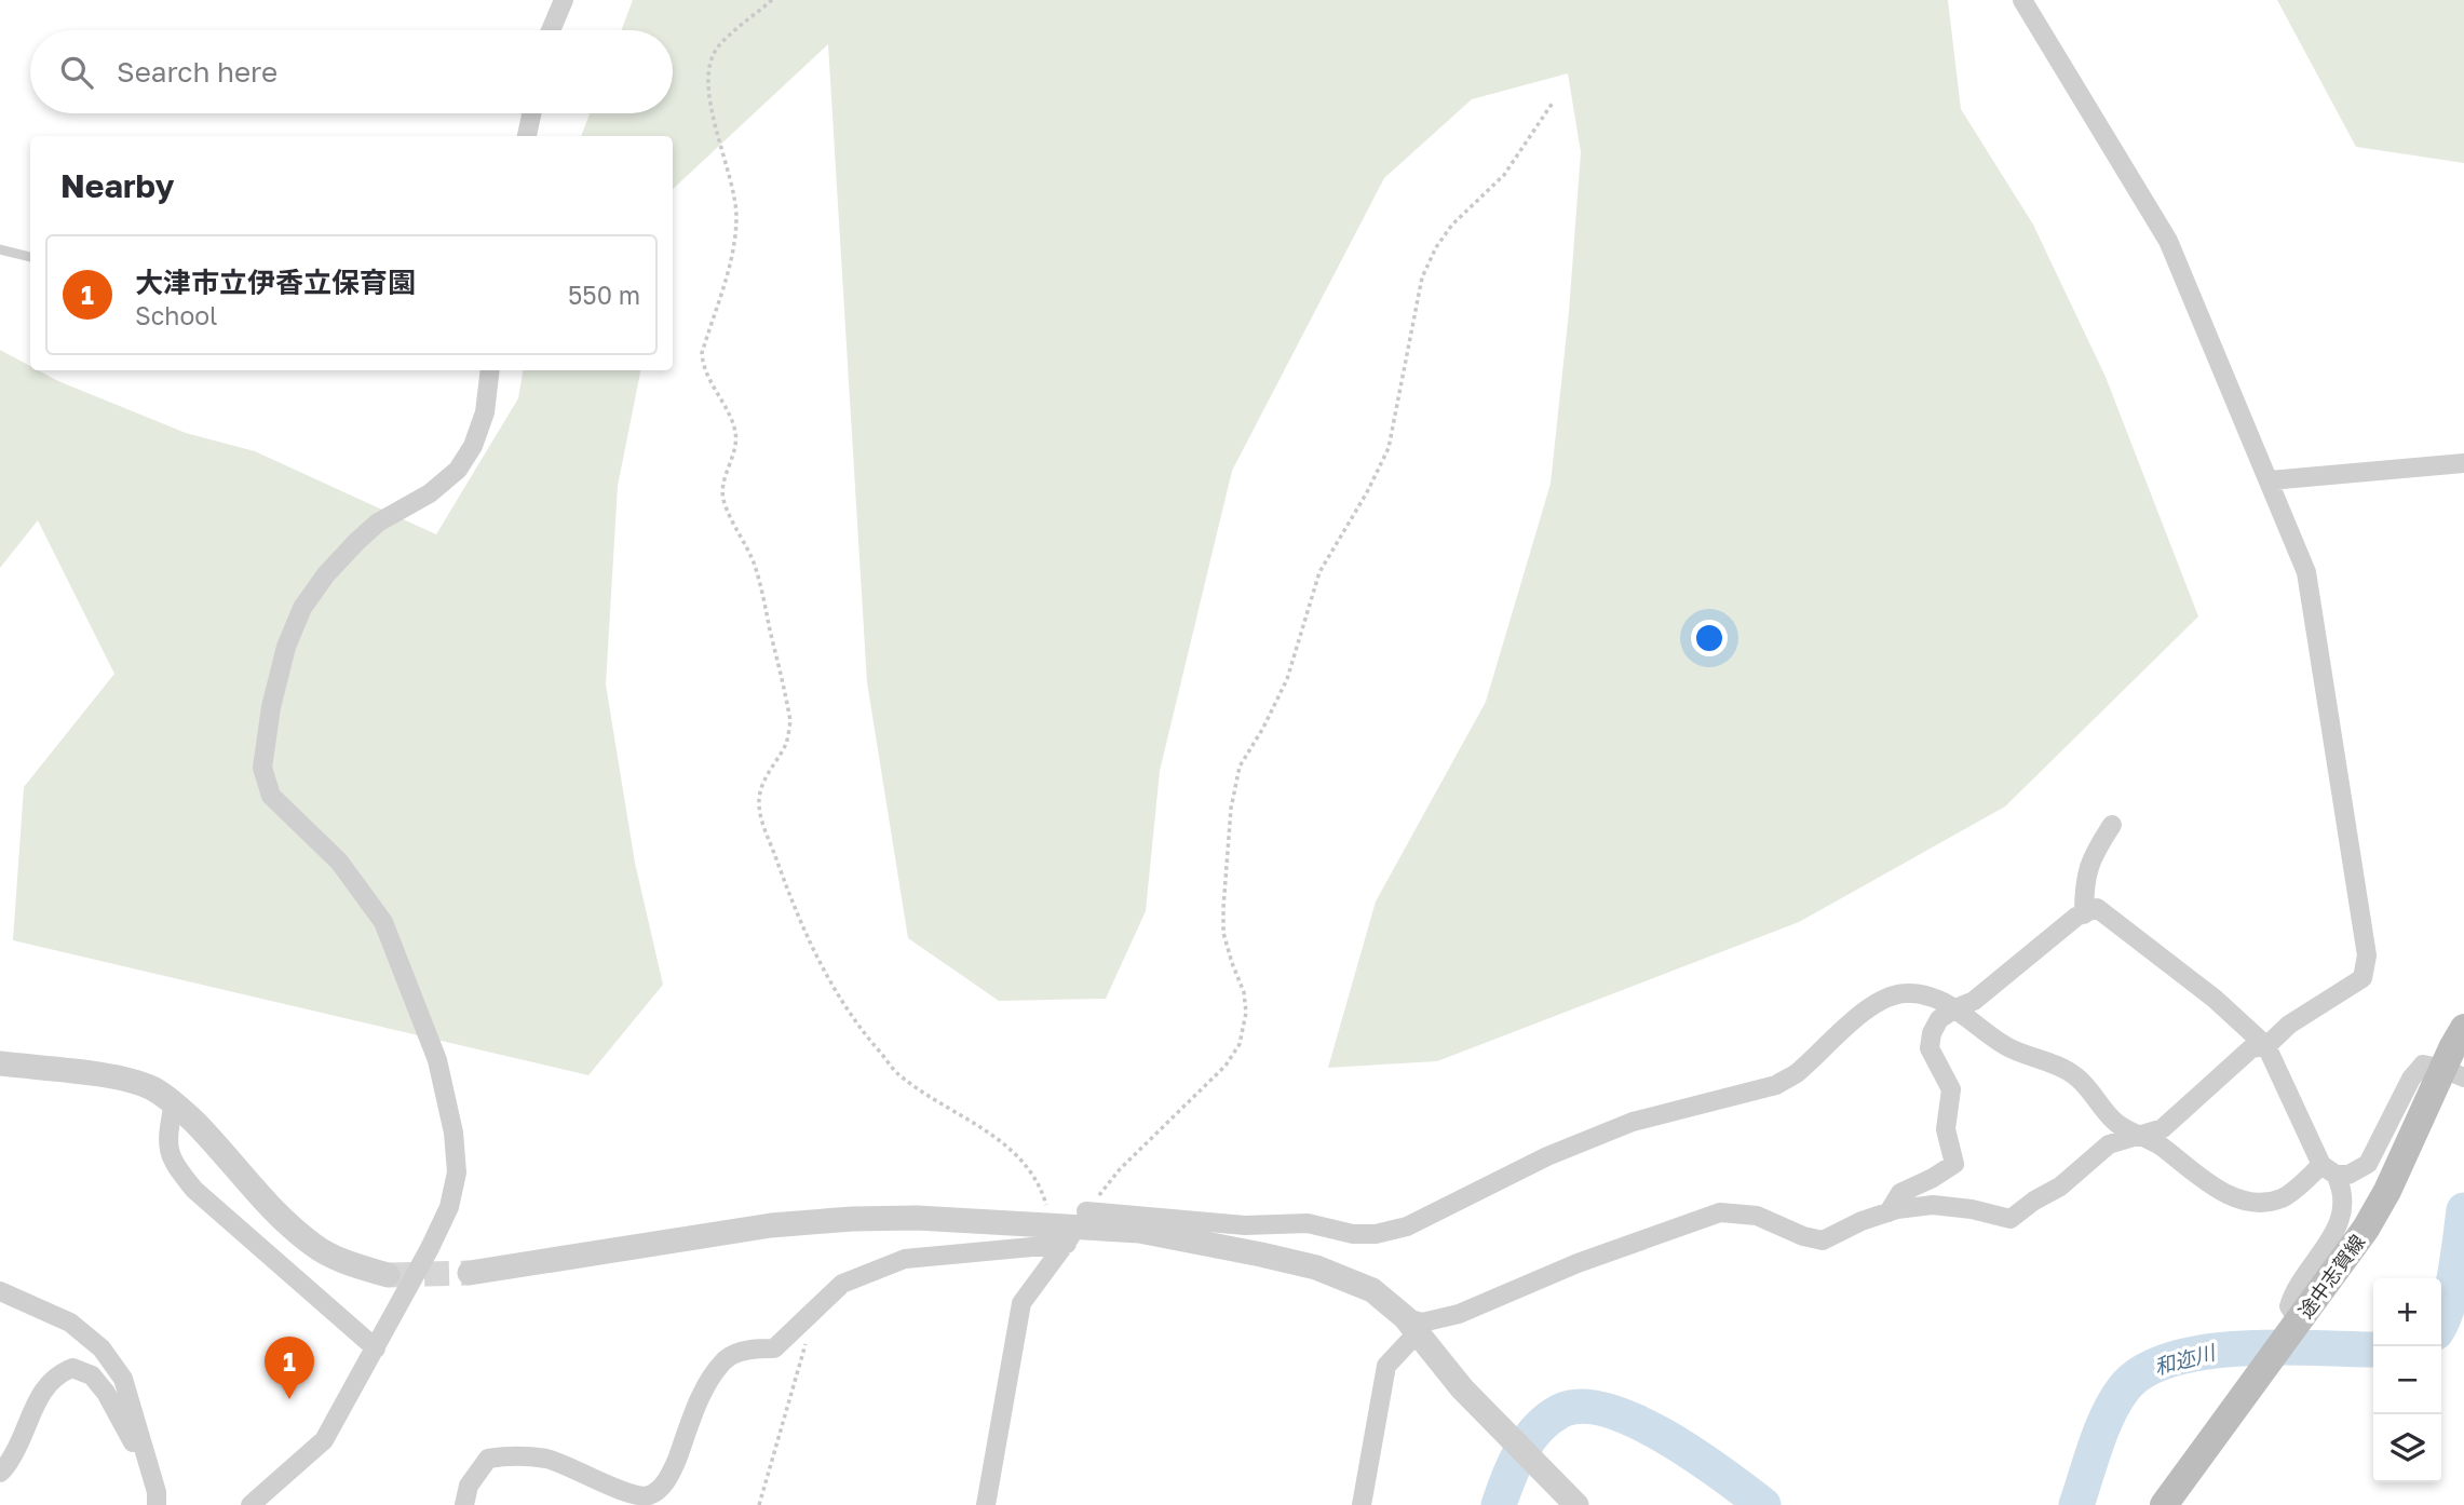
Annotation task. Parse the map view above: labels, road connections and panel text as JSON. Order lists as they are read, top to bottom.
{
  "streets": {
    "main road": ["途中志賀線"]
  },
  "water": ["和迩川"],
  "page": {
    "search": "Search here",
    "heading": "Nearby",
    "list": [
      {
        "mark": "1",
        "name": "大津市立伊香立保育園",
        "note": "School",
        "value": "550 m"
      }
    ],
    "map_buttons": ["+", "−"],
    "pins": "1"
  }
}
